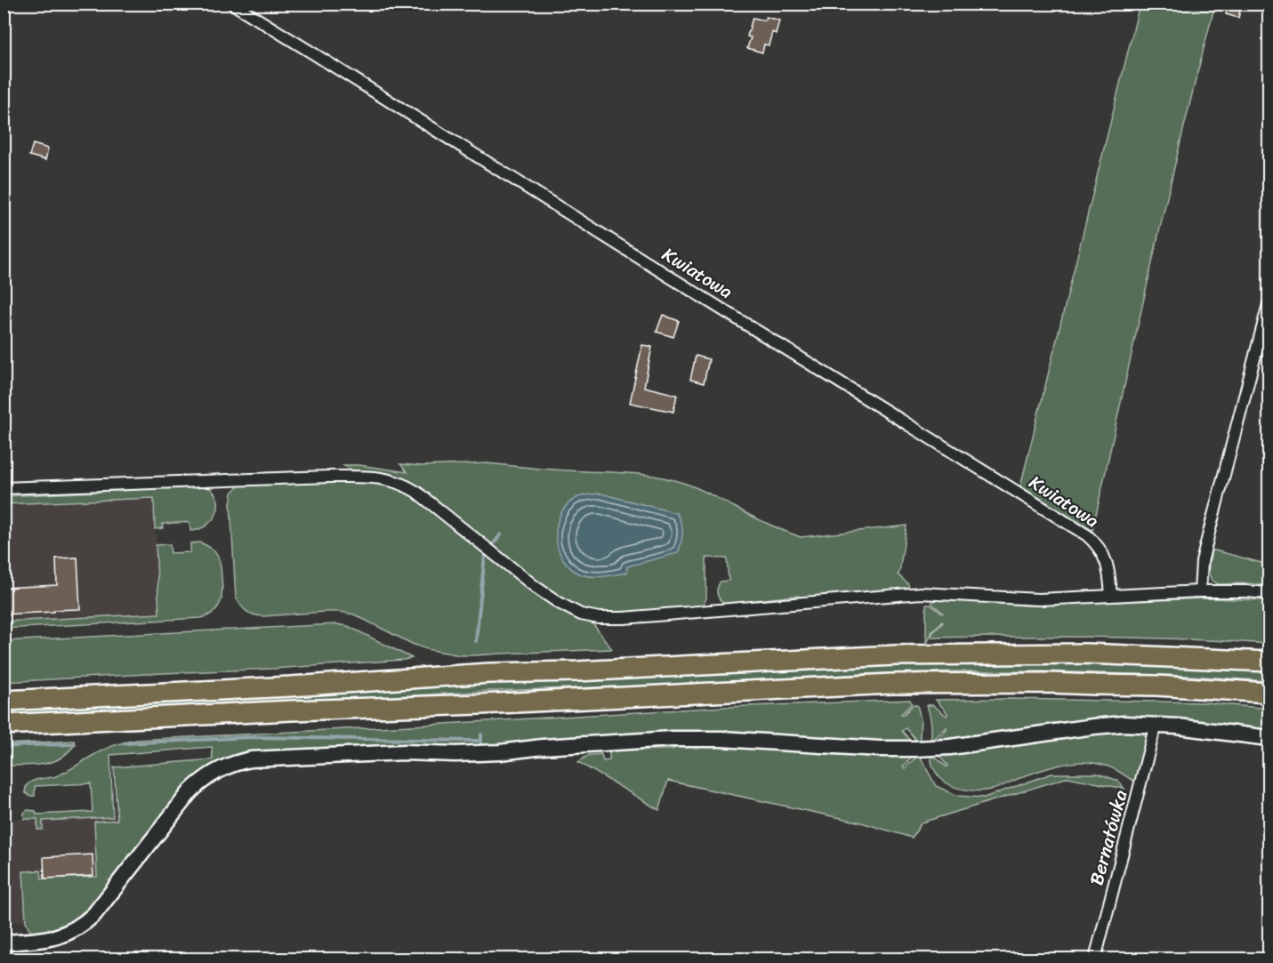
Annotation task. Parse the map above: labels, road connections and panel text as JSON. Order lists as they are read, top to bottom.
{
  "streets": {
    "street": ["Kwiatowa", "Bernatówka"]
  }
}
